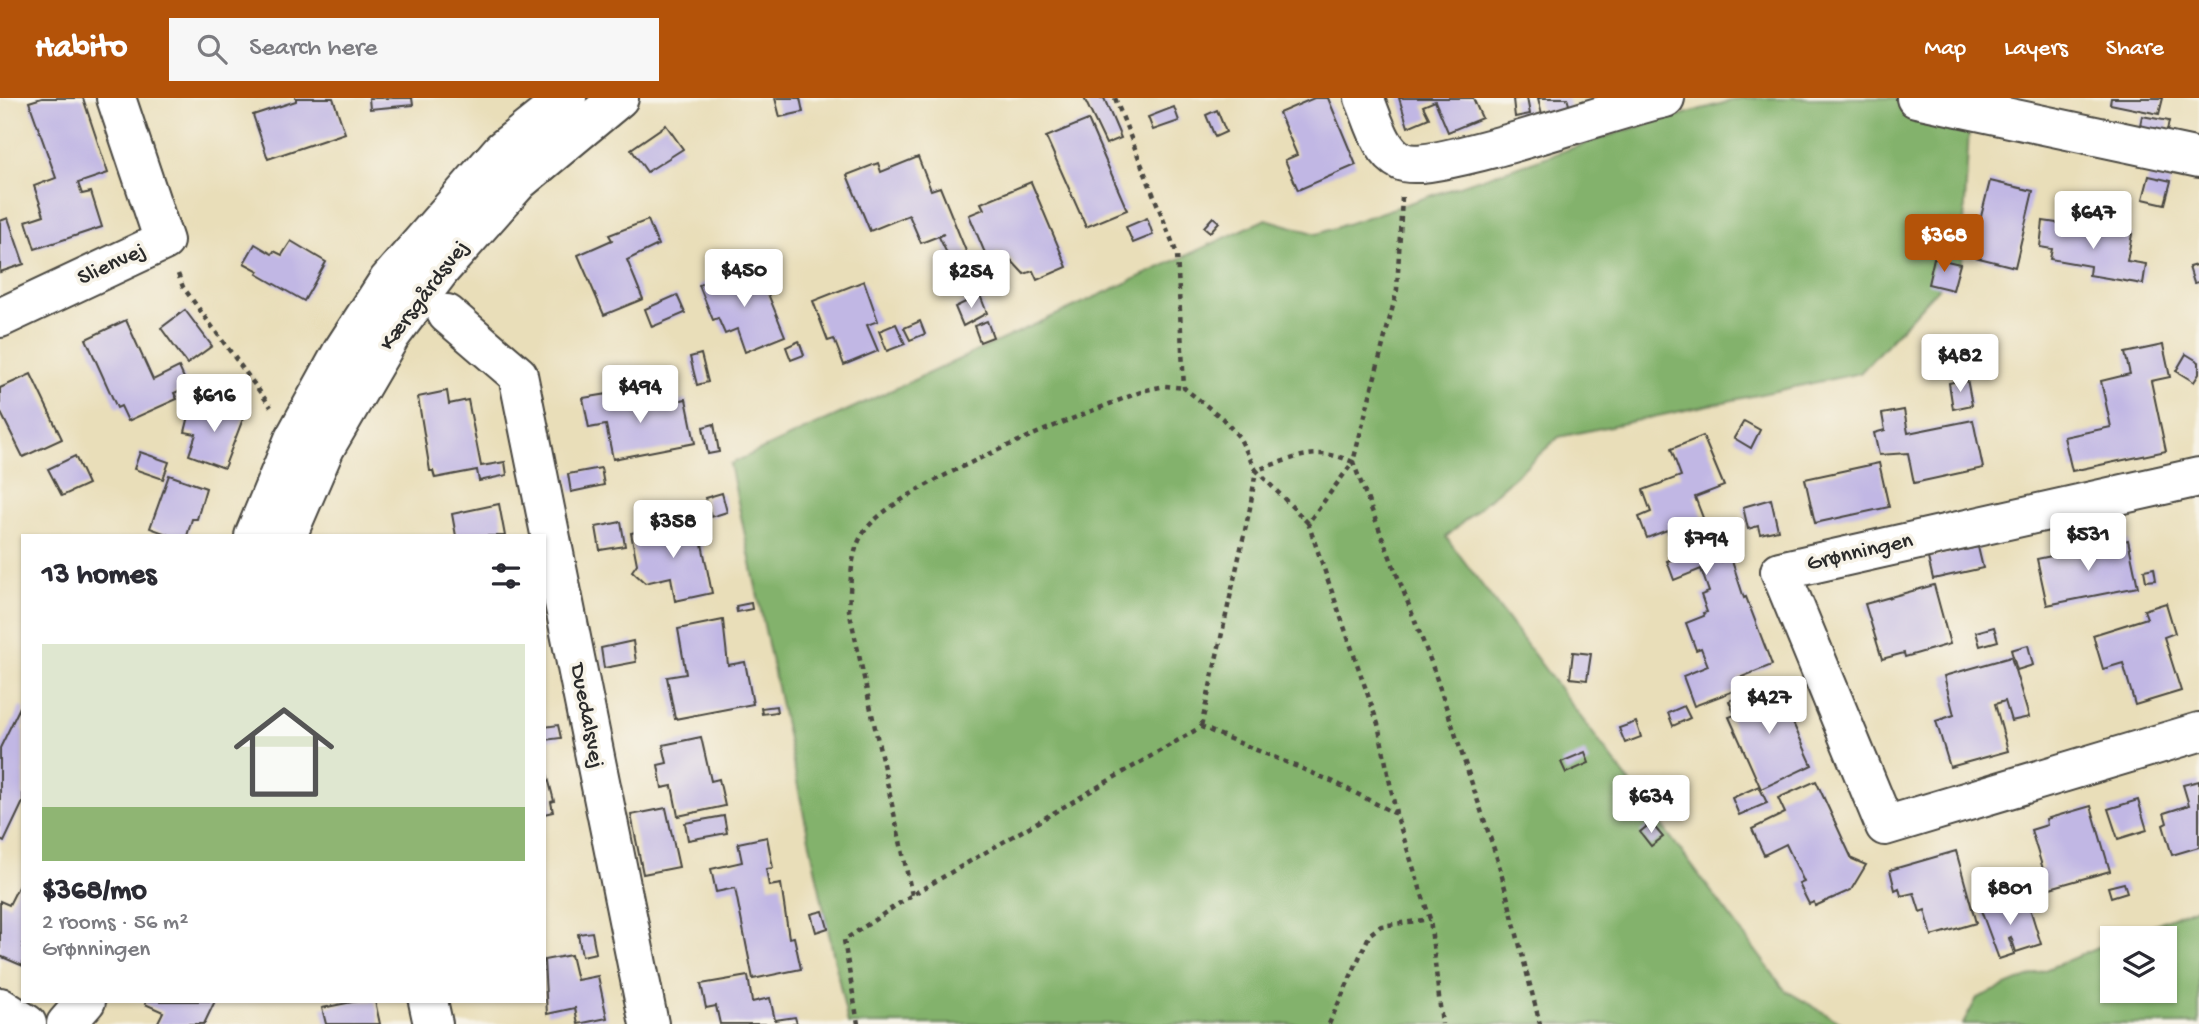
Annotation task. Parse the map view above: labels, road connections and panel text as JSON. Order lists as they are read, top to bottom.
{
  "streets": {
    "street": [
      "Slienvej",
      "Kærsgårdsvej",
      "Grønningen",
      "Duedalsvej"
    ]
  },
  "page": {
    "header": "Habito",
    "search": "Search here",
    "nav": ["Map", "Layers", "Share"],
    "price": [
      "$647",
      "$368",
      "$450",
      "$254",
      "$482",
      "$494",
      "$616",
      "$358",
      "$531",
      "$794",
      "$427",
      "$634",
      "$801"
    ],
    "heading": "13 homes",
    "list": [
      {
        "name": "$368/mo",
        "note": "2 rooms · 56 m² · Grønningen"
      }
    ]
  }
}
